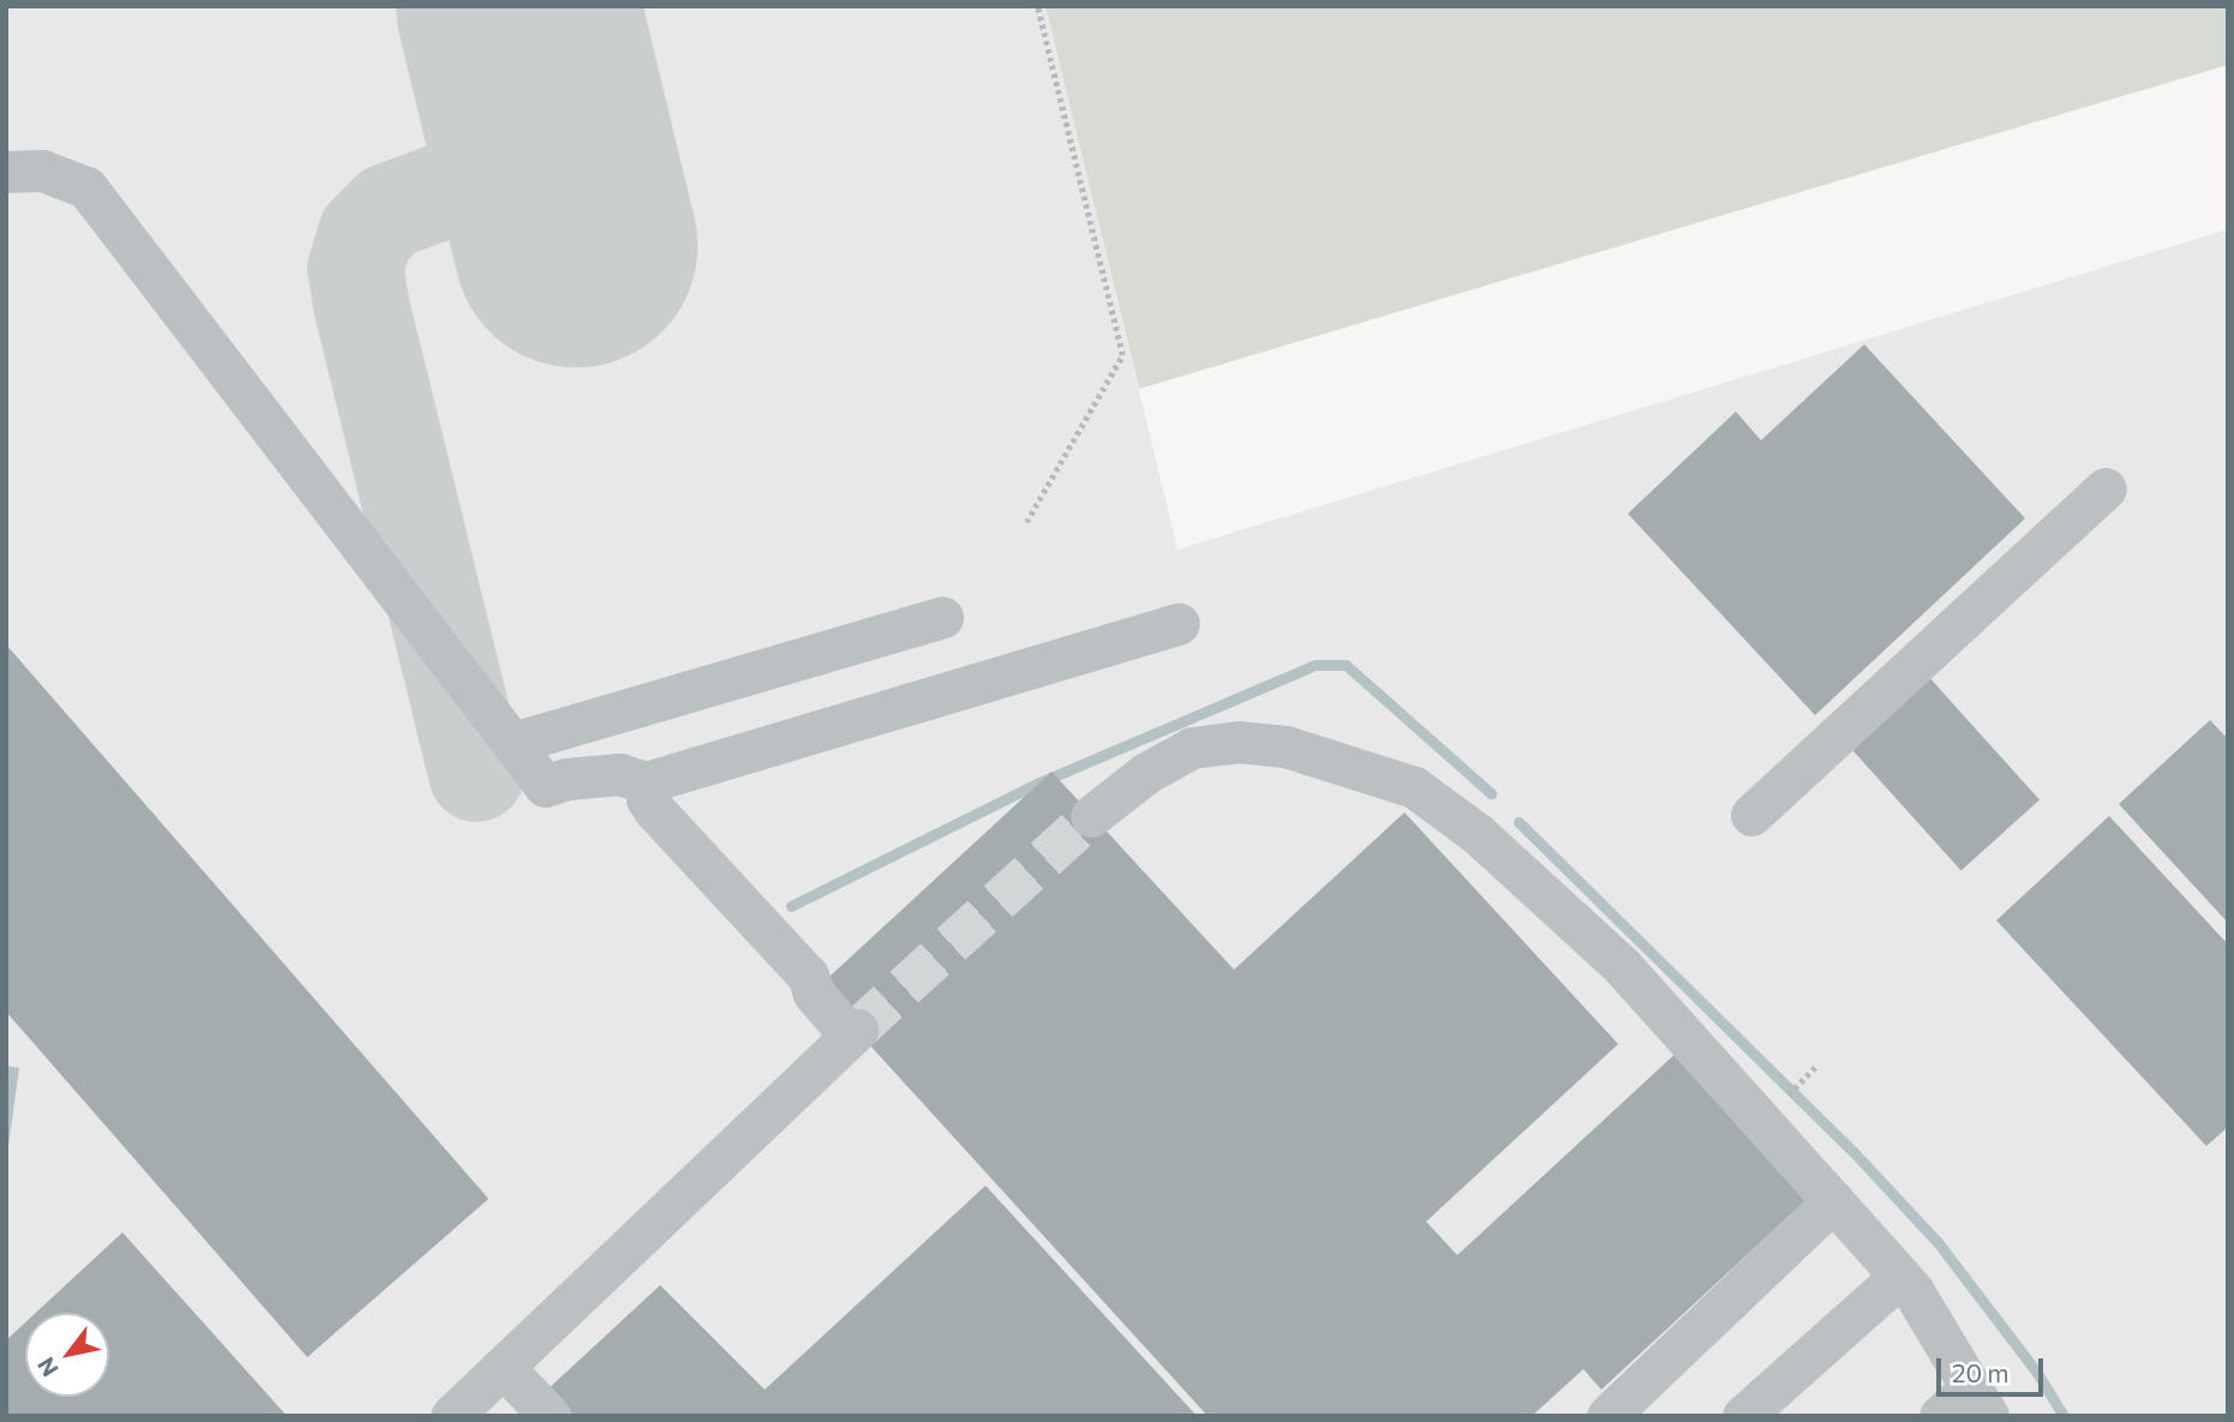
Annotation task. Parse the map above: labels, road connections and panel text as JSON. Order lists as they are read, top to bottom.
{
  "scale_bar": "20 m",
  "north": "bottom left"
}
